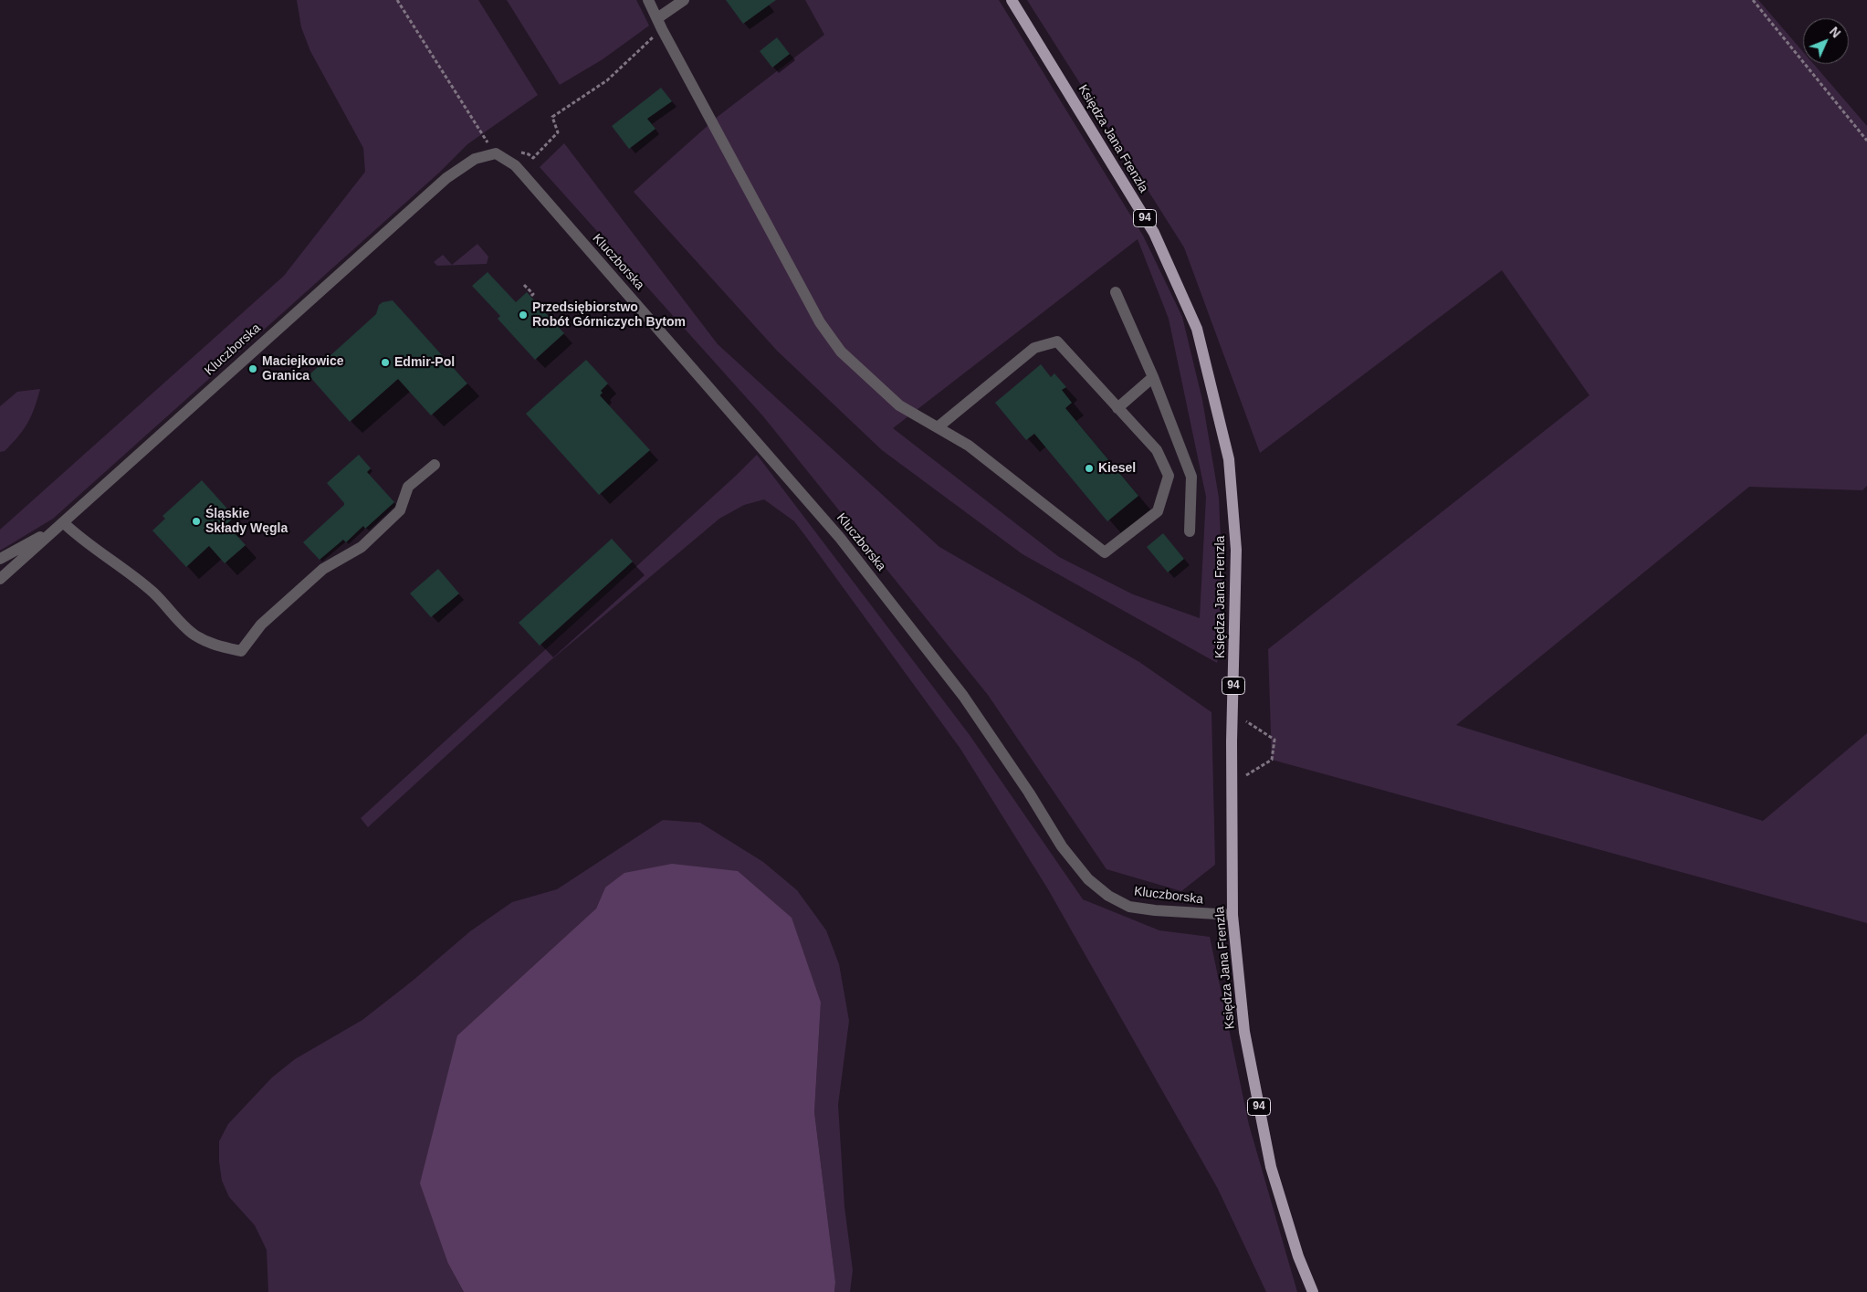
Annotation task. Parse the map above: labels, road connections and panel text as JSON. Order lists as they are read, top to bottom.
{
  "streets": {
    "main road": ["Księdza Jana Frenzla", "94"],
    "street": ["Kluczborska"]
  },
  "crossings": [
    ["Księdza Jana Frenzla", "Kluczborska"]
  ],
  "places": [
    "Przedsiębiorstwo Robót Górniczych Bytom",
    "Edmir-Pol",
    "Maciejkowice Granica",
    "Kiesel",
    "Śląskie Składy Węgla"
  ],
  "north": "top right"
}
